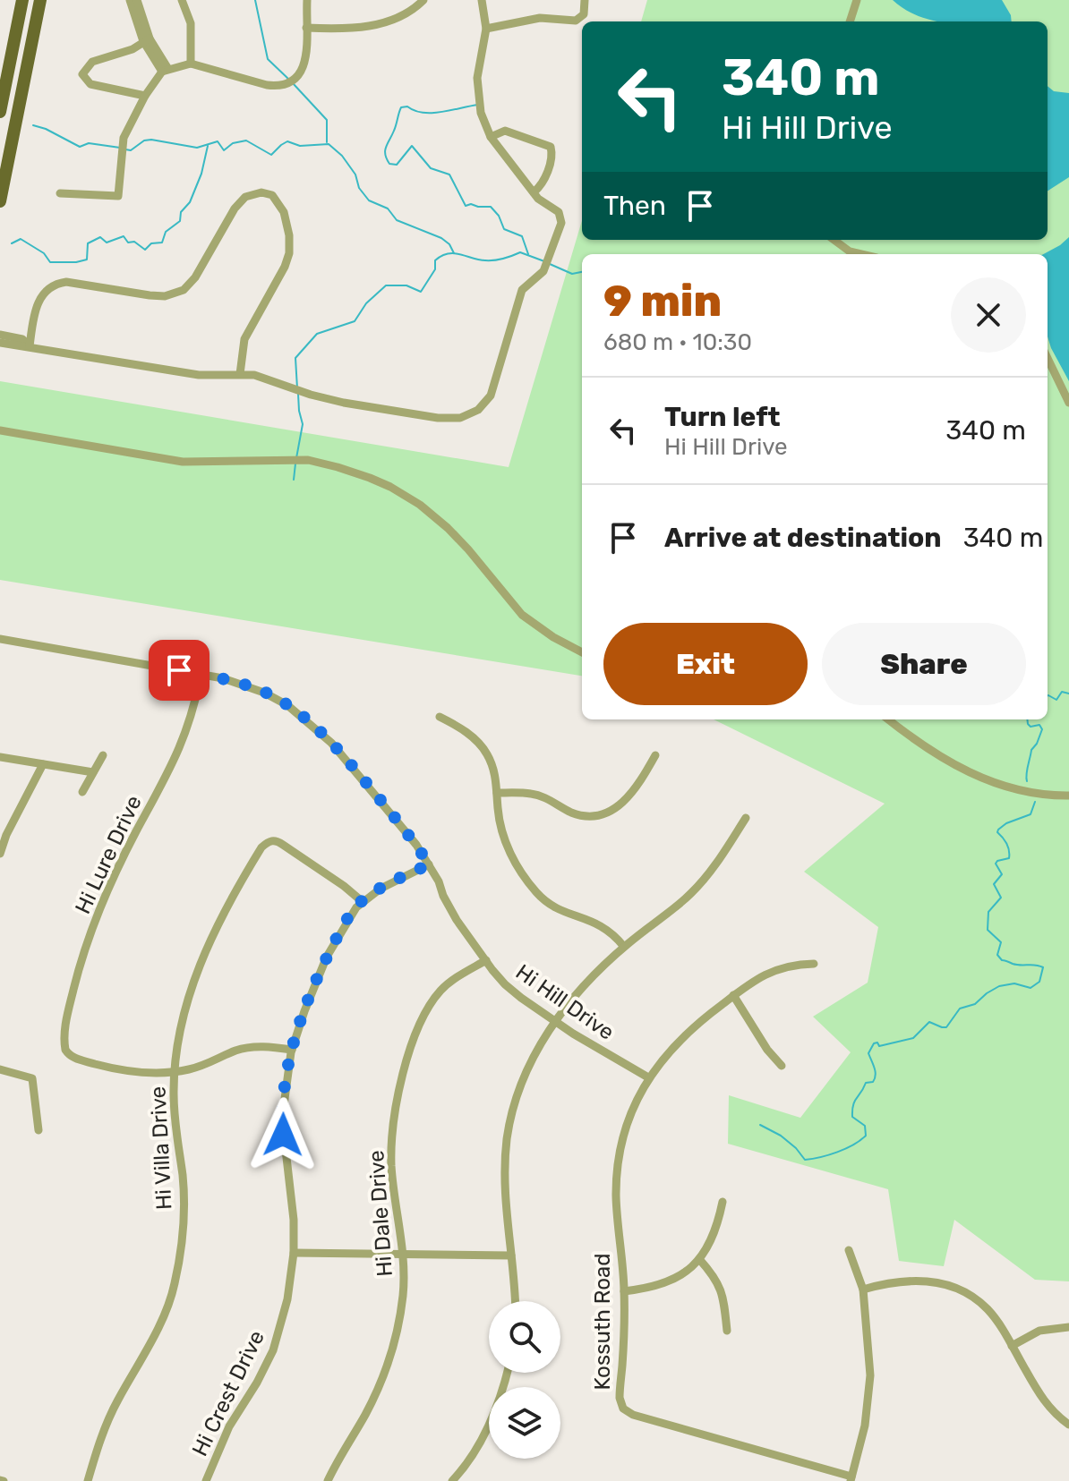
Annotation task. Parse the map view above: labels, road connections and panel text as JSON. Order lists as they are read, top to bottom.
{
  "streets": {
    "street": [
      "Hi Lure Drive",
      "Hi Hill Drive",
      "Hi Villa Drive",
      "Hi Dale Drive",
      "Kossuth Road",
      "Hi Crest Drive"
    ]
  },
  "crossings": [
    ["Hi Lure Drive", "Hi Hill Drive"],
    ["Hi Lure Drive", "Hi Villa Drive"],
    ["Hi Hill Drive", "Hi Dale Drive"],
    ["Hi Hill Drive", "Kossuth Road"],
    ["Hi Hill Drive", "Hi Crest Drive"],
    ["Hi Villa Drive", "Hi Crest Drive"]
  ],
  "page": {
    "turn": ["340 m", "Hi Hill Drive"],
    "then": "Then",
    "heading": ["9 min", "680 m · 10:30"],
    "list": [
      {
        "name": "Turn left",
        "note": "Hi Hill Drive",
        "value": "340 m"
      },
      {
        "name": "Arrive at destination",
        "value": "340 m"
      }
    ],
    "buttons": ["Exit", "Share"]
  }
}
